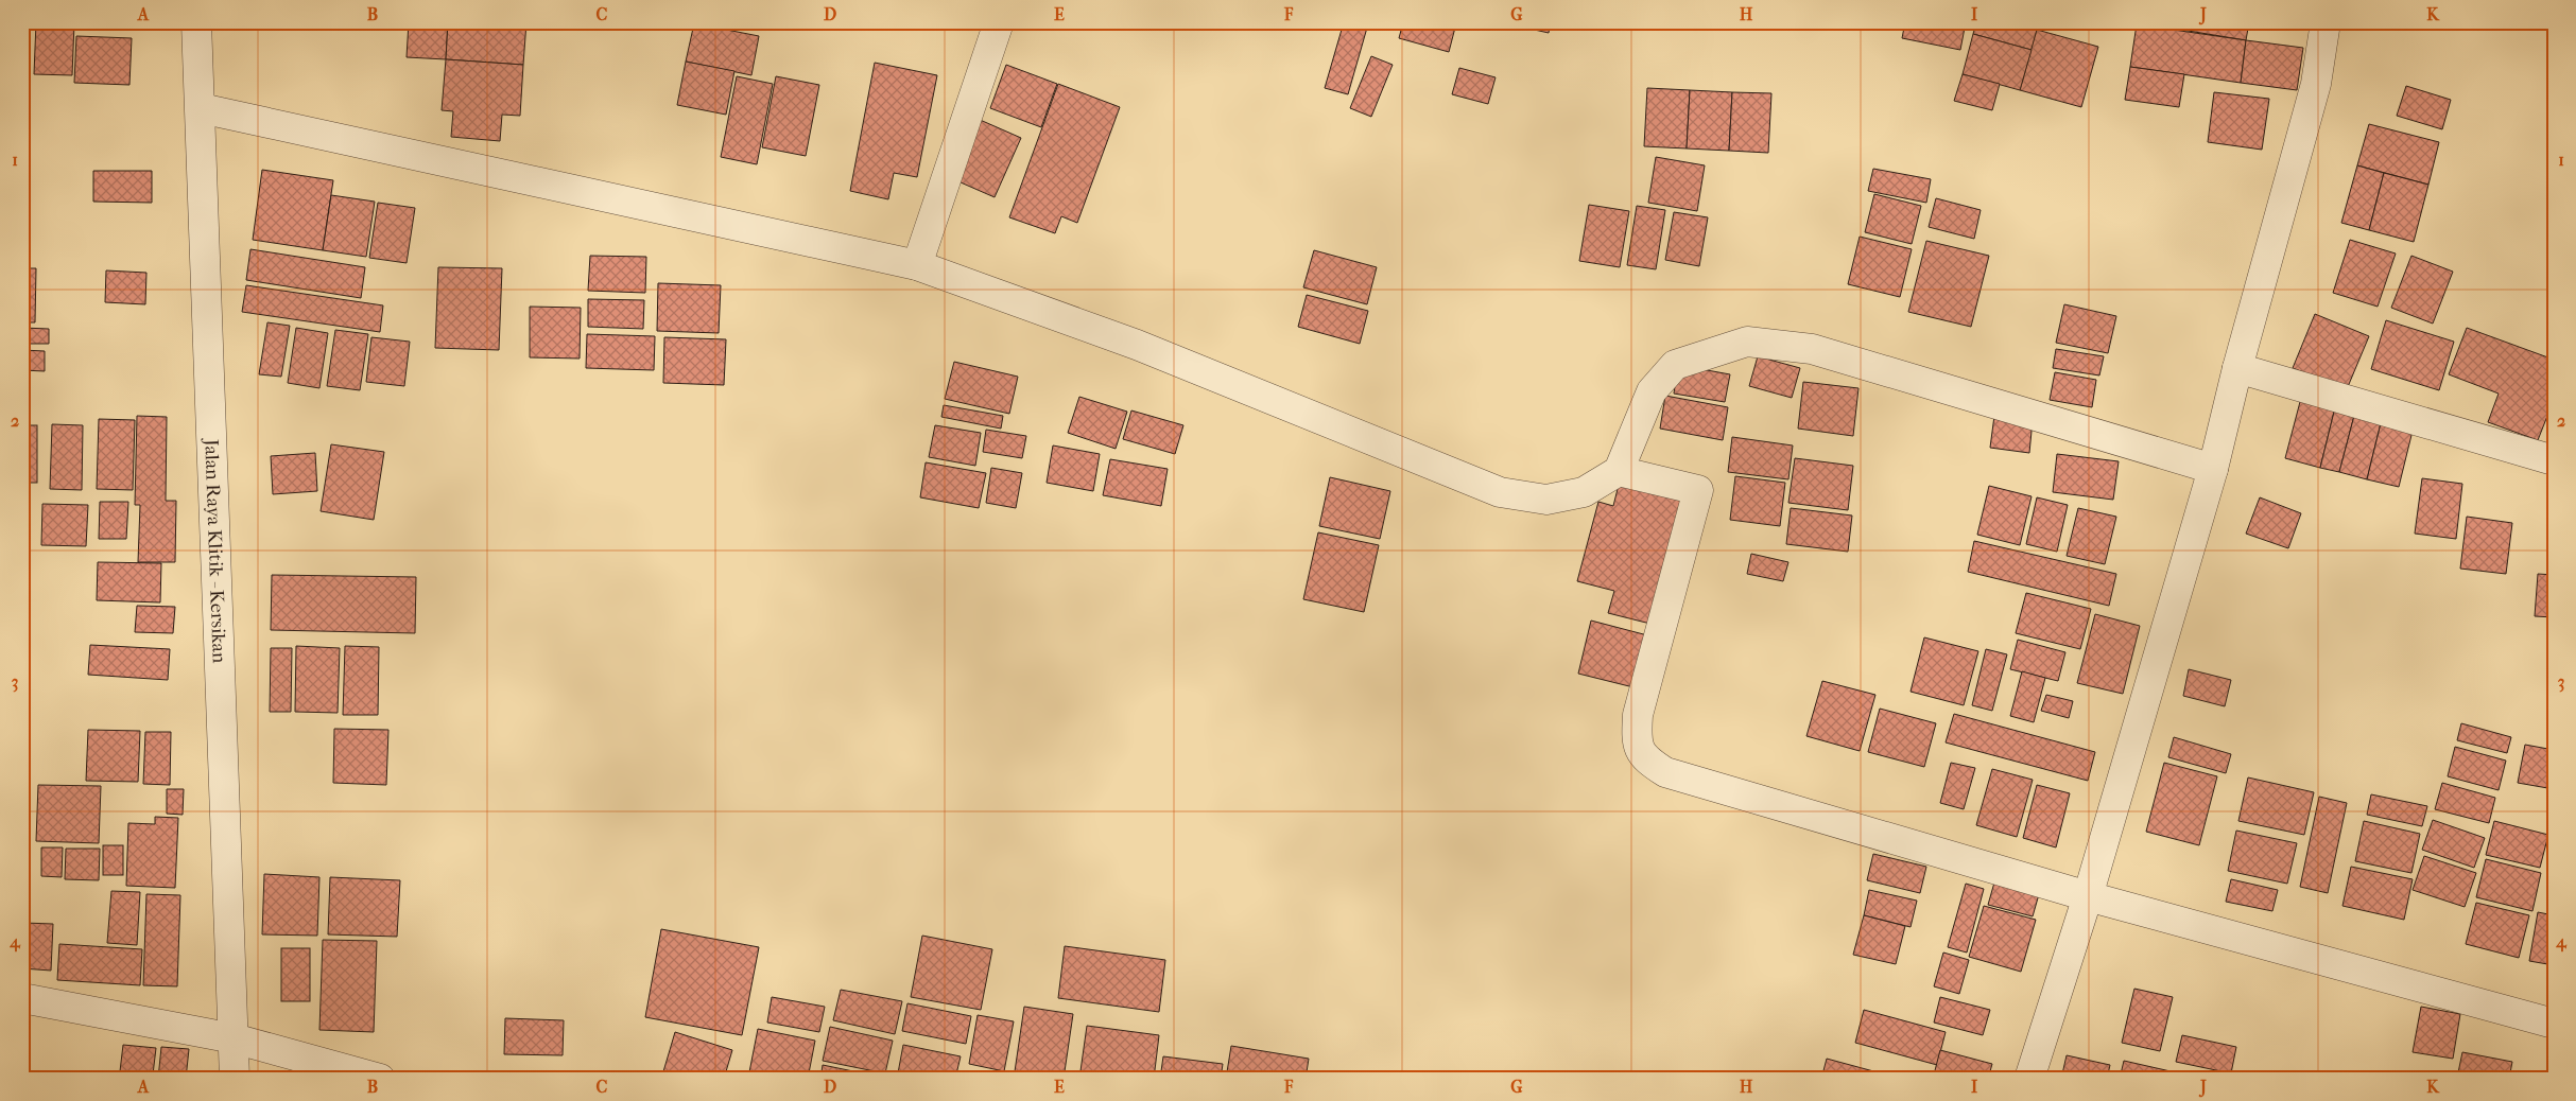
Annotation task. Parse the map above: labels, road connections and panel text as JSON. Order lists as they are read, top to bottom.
{
  "streets": {
    "street": ["Jalan Raya Klitik - Kersikan"]
  },
  "grid": {
    "columns": [
      "A",
      "B",
      "C",
      "D",
      "E",
      "F",
      "G",
      "H",
      "I",
      "J",
      "K"
    ],
    "rows": [
      "1",
      "2",
      "3",
      "4"
    ]
  }
}
